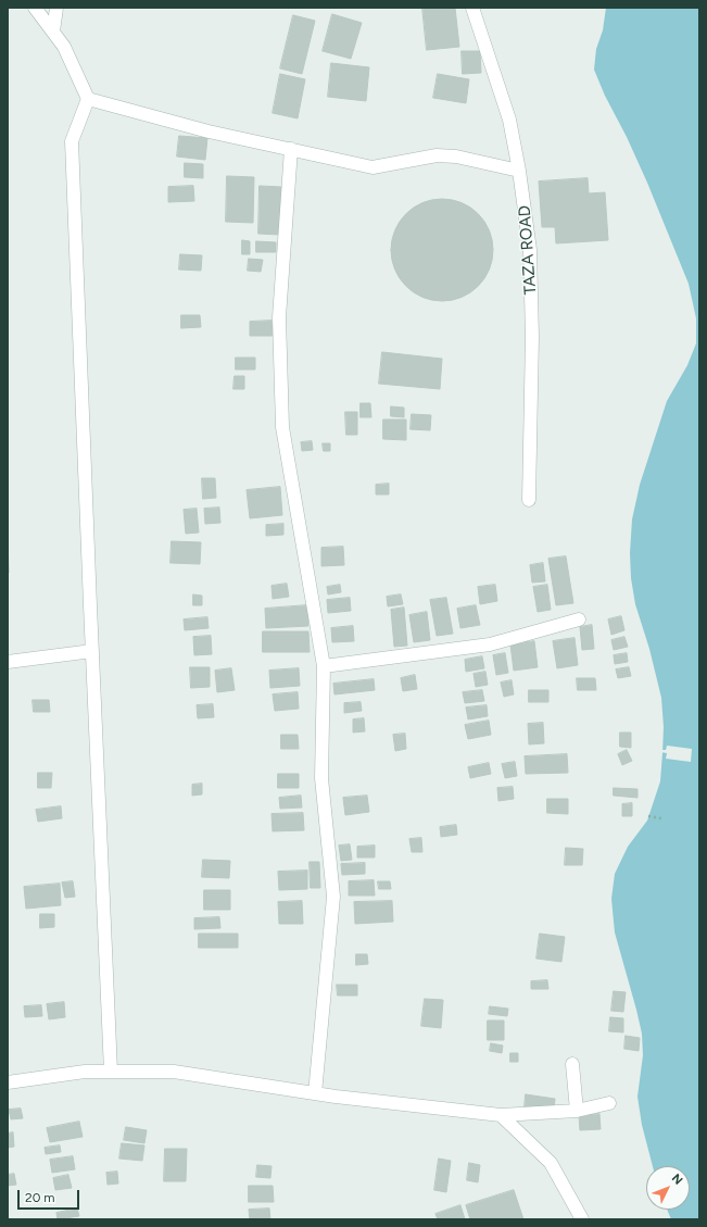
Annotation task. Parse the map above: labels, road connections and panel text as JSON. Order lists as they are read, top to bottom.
{
  "streets": {
    "street": ["TAZA ROAD"]
  },
  "scale_bar": "20 m",
  "north": "top right"
}
